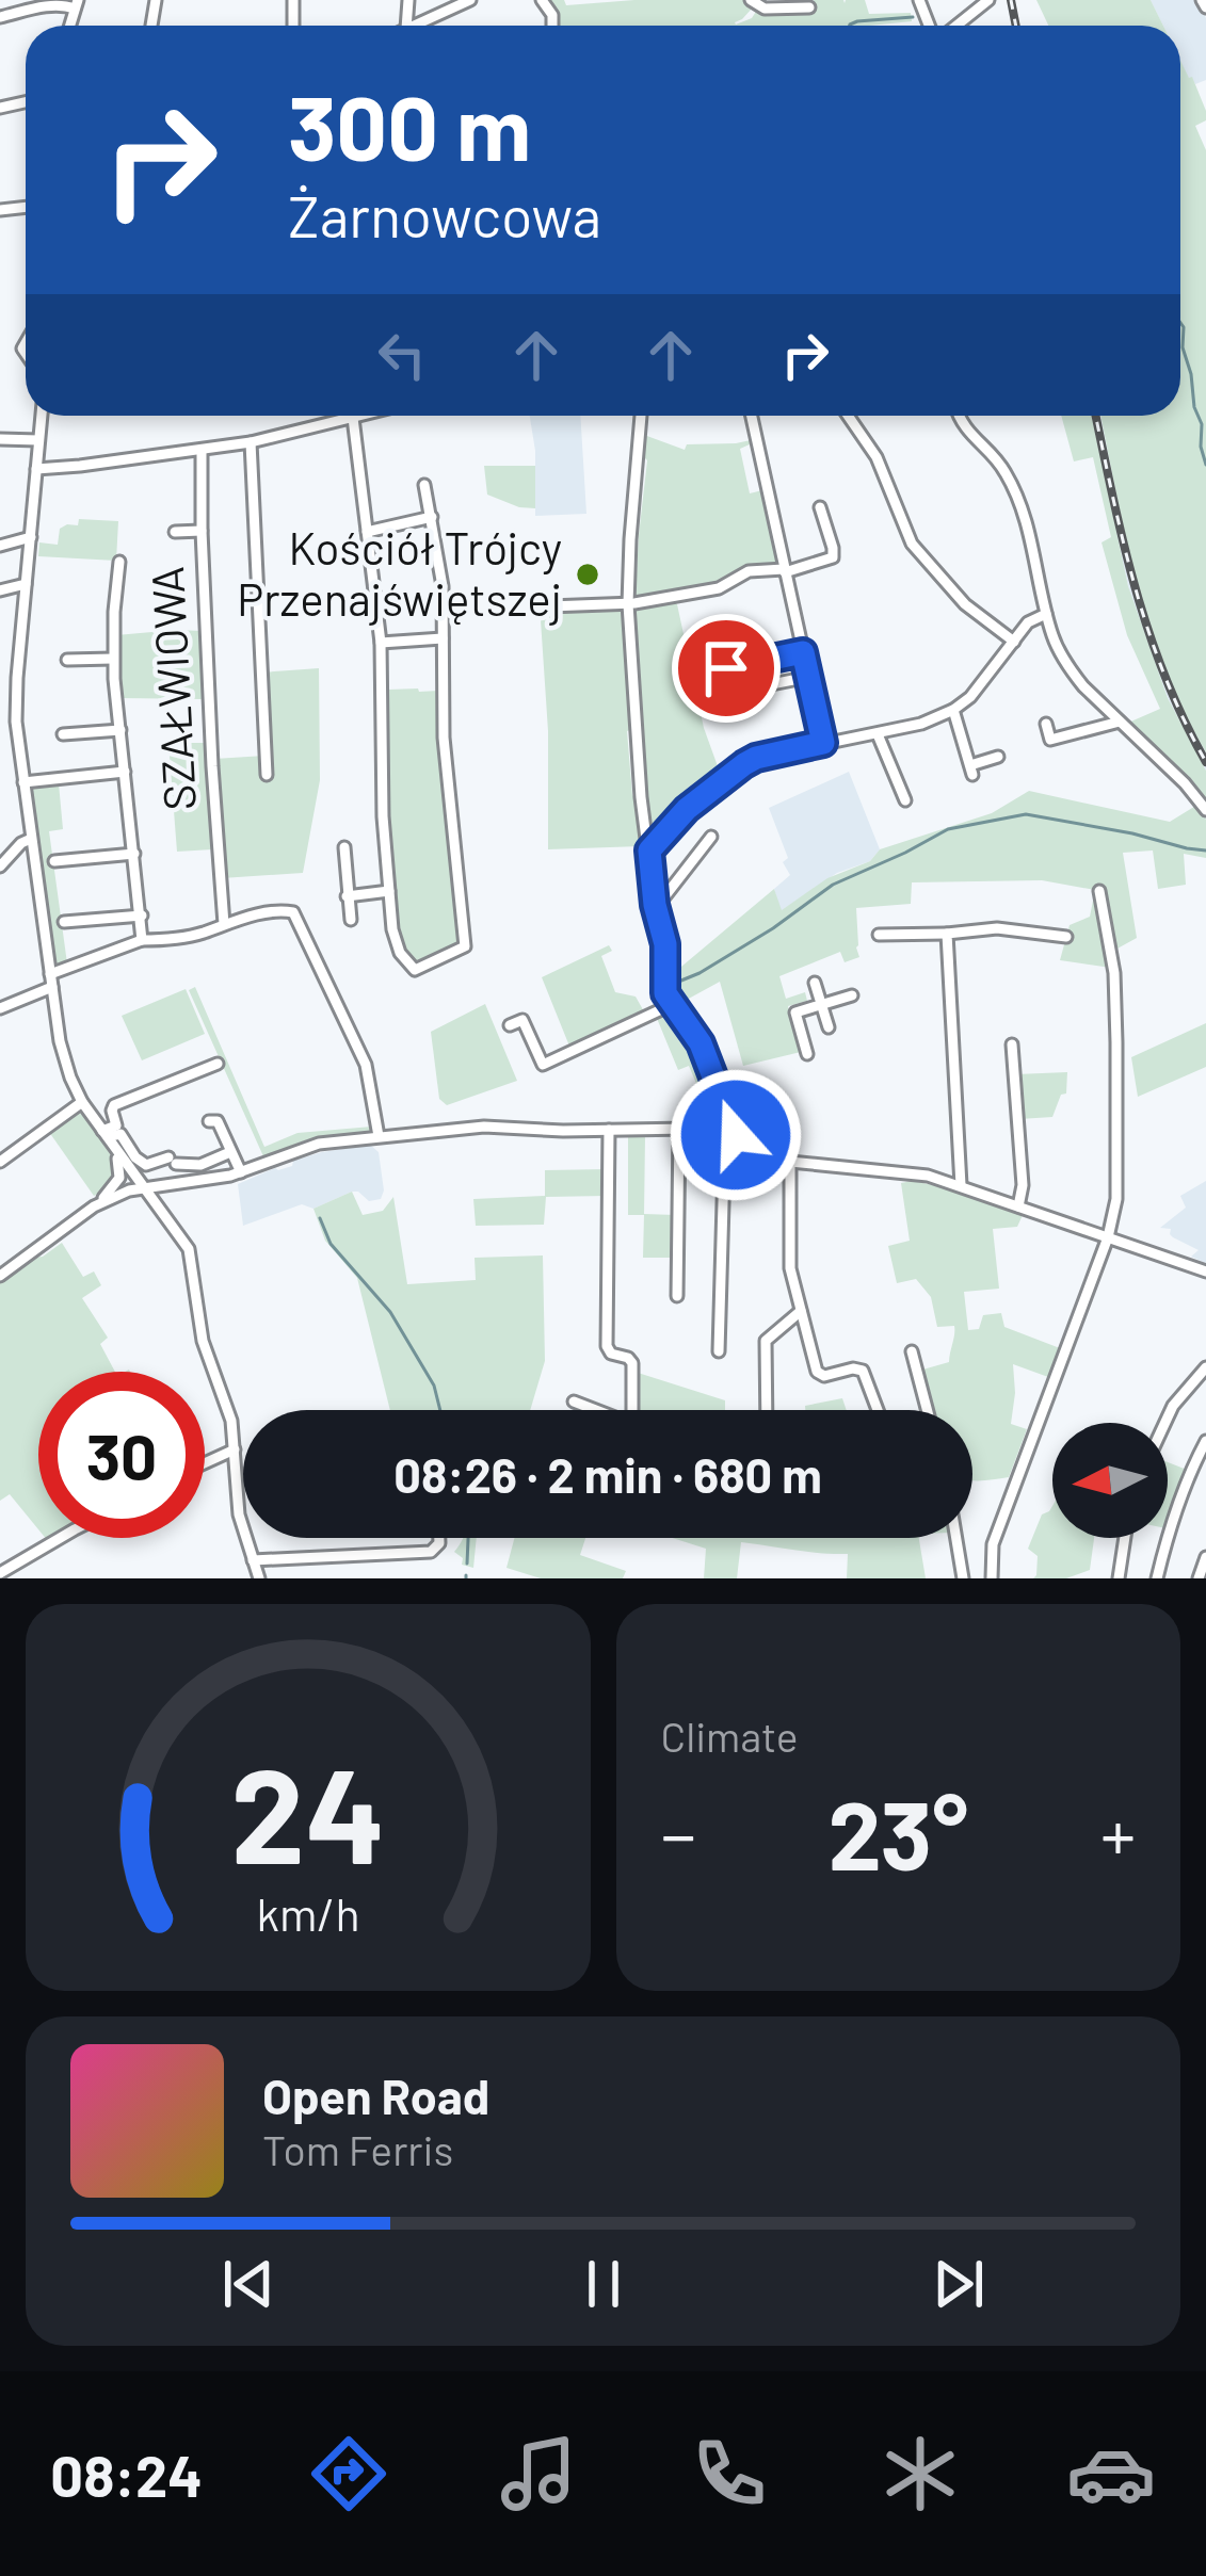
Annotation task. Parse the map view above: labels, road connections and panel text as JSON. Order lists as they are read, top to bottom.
{
  "streets": {
    "street": ["SZAŁWIOWA"]
  },
  "places": ["Kościół Trójcy Przenajświętszej"],
  "north": "left",
  "page": {
    "turn": ["300 m", "Żarnowcowa"],
    "limit": "30",
    "trip": "08:26 · 2 min · 680 m",
    "tile": "Climate",
    "heat": ["−", "23°", "+"],
    "song": ["Open Road", "Tom Ferris"],
    "tabs": "08:24",
    "gauge": ["24", "km/h"]
  }
}
